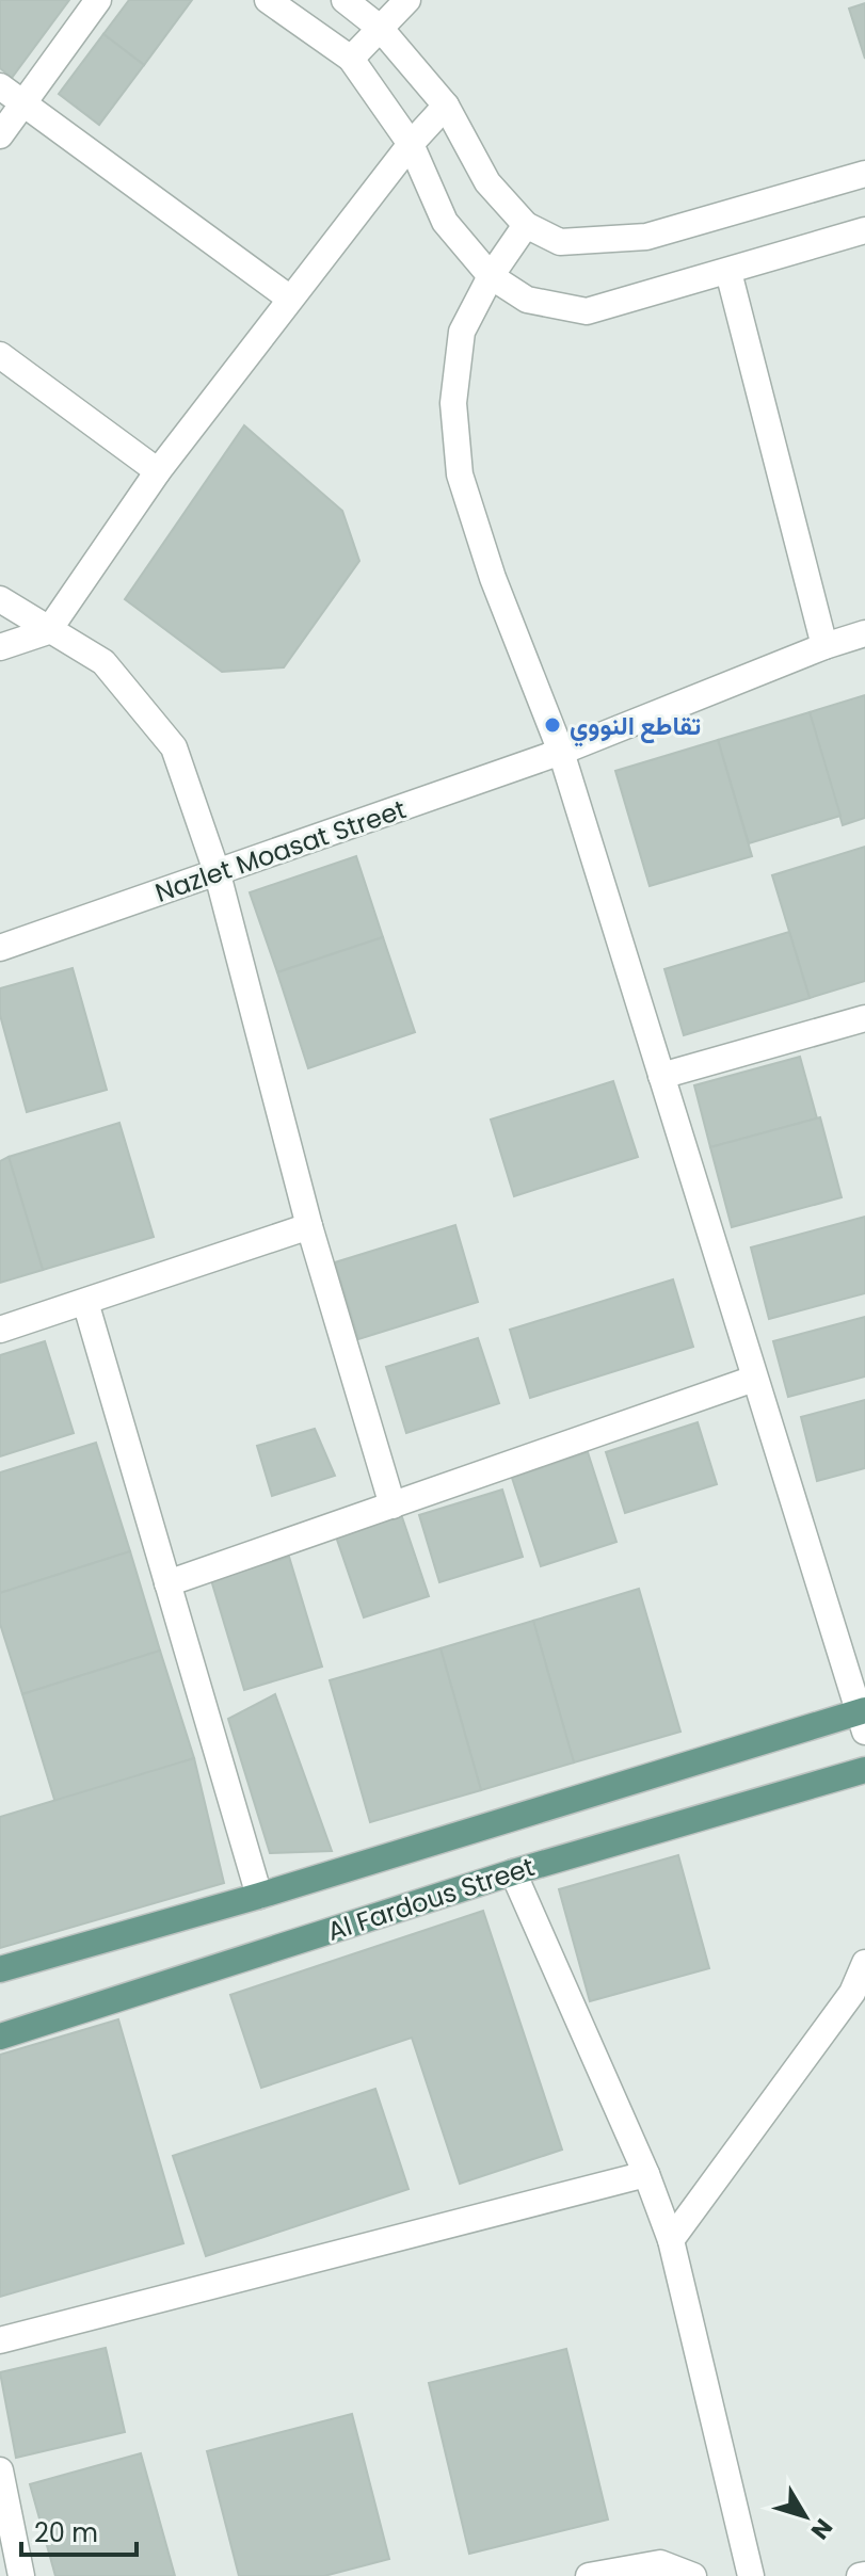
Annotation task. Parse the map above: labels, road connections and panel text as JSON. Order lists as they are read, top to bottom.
{
  "streets": {
    "main road": ["Al Fardous Street"],
    "street": ["Nazlet Moasat Street"]
  },
  "places": ["تقاطع النووي"],
  "scale_bar": "20 m",
  "north": "bottom right"
}
